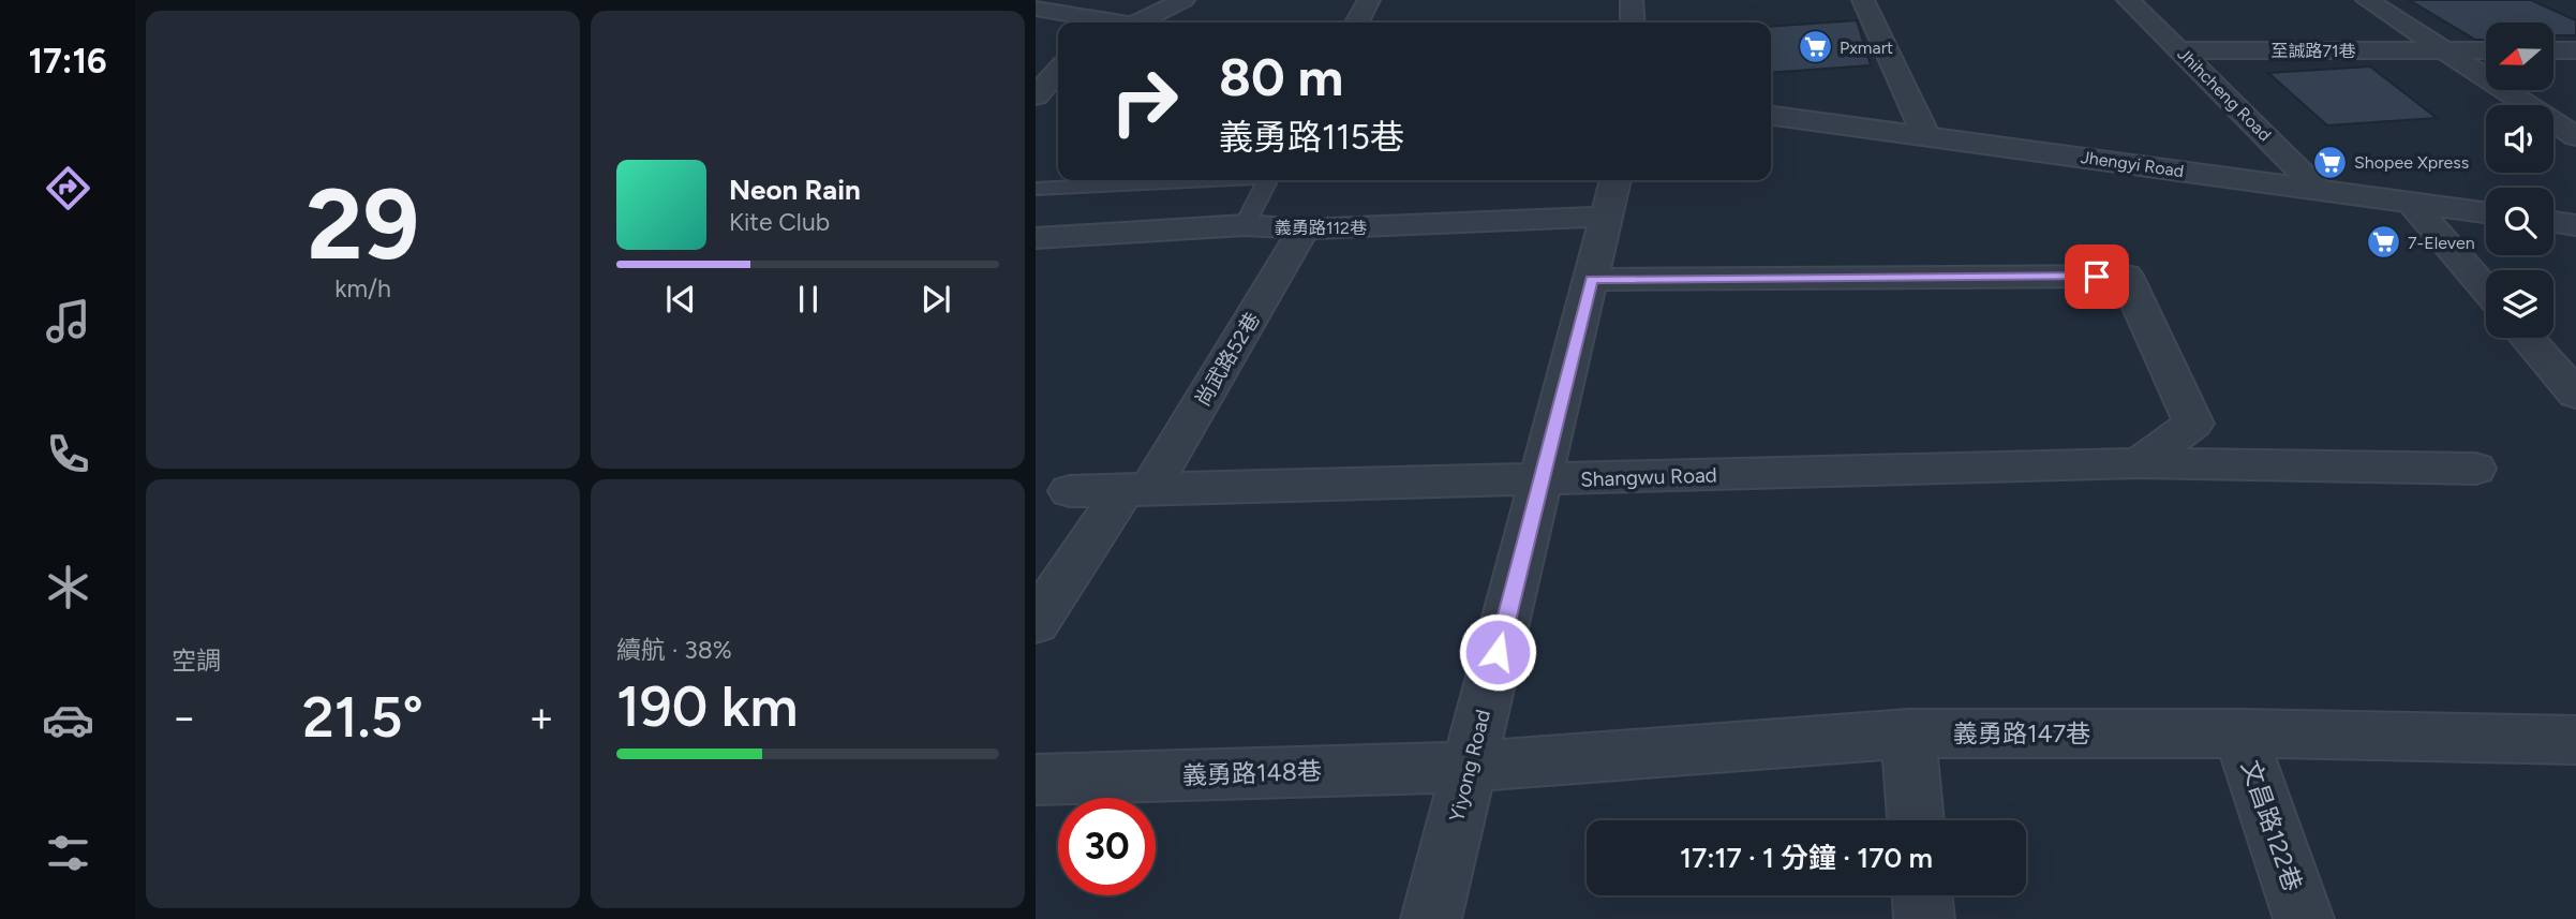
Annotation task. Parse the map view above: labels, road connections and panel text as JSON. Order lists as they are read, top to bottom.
{
  "streets": {
    "street": [
      "至誠路71巷",
      "Jhihcheng Road",
      "Jhengyi Road",
      "義勇路112巷",
      "尚武路52巷",
      "Shangwu Road",
      "義勇路147巷",
      "Yiyong Road",
      "義勇路148巷",
      "文昌路122巷"
    ]
  },
  "crossings": [
    ["至誠路71巷", "Jhihcheng Road"],
    ["Jhihcheng Road", "Jhengyi Road"],
    ["義勇路112巷", "尚武路52巷"],
    ["義勇路112巷", "Yiyong Road"],
    ["尚武路52巷", "Shangwu Road"],
    ["Shangwu Road", "Yiyong Road"],
    ["義勇路147巷", "Yiyong Road"],
    ["義勇路147巷", "義勇路148巷"],
    ["義勇路147巷", "文昌路122巷"],
    ["Yiyong Road", "義勇路148巷"]
  ],
  "places": {
    "supermarket": ["Pxmart", "Shopee Xpress", "7-Eleven"]
  },
  "north": "left",
  "page": {
    "tabs": "17:16",
    "tile": [
      ["29", "km/h"],
      "空調",
      ["續航 · 38%", "190 km"]
    ],
    "turn": ["80 m", "義勇路115巷"],
    "song": ["Neon Rain", "Kite Club"],
    "heat": ["−", "21.5°", "+"],
    "limit": "30",
    "trip": "17:17 · 1 分鐘 · 170 m"
  }
}
